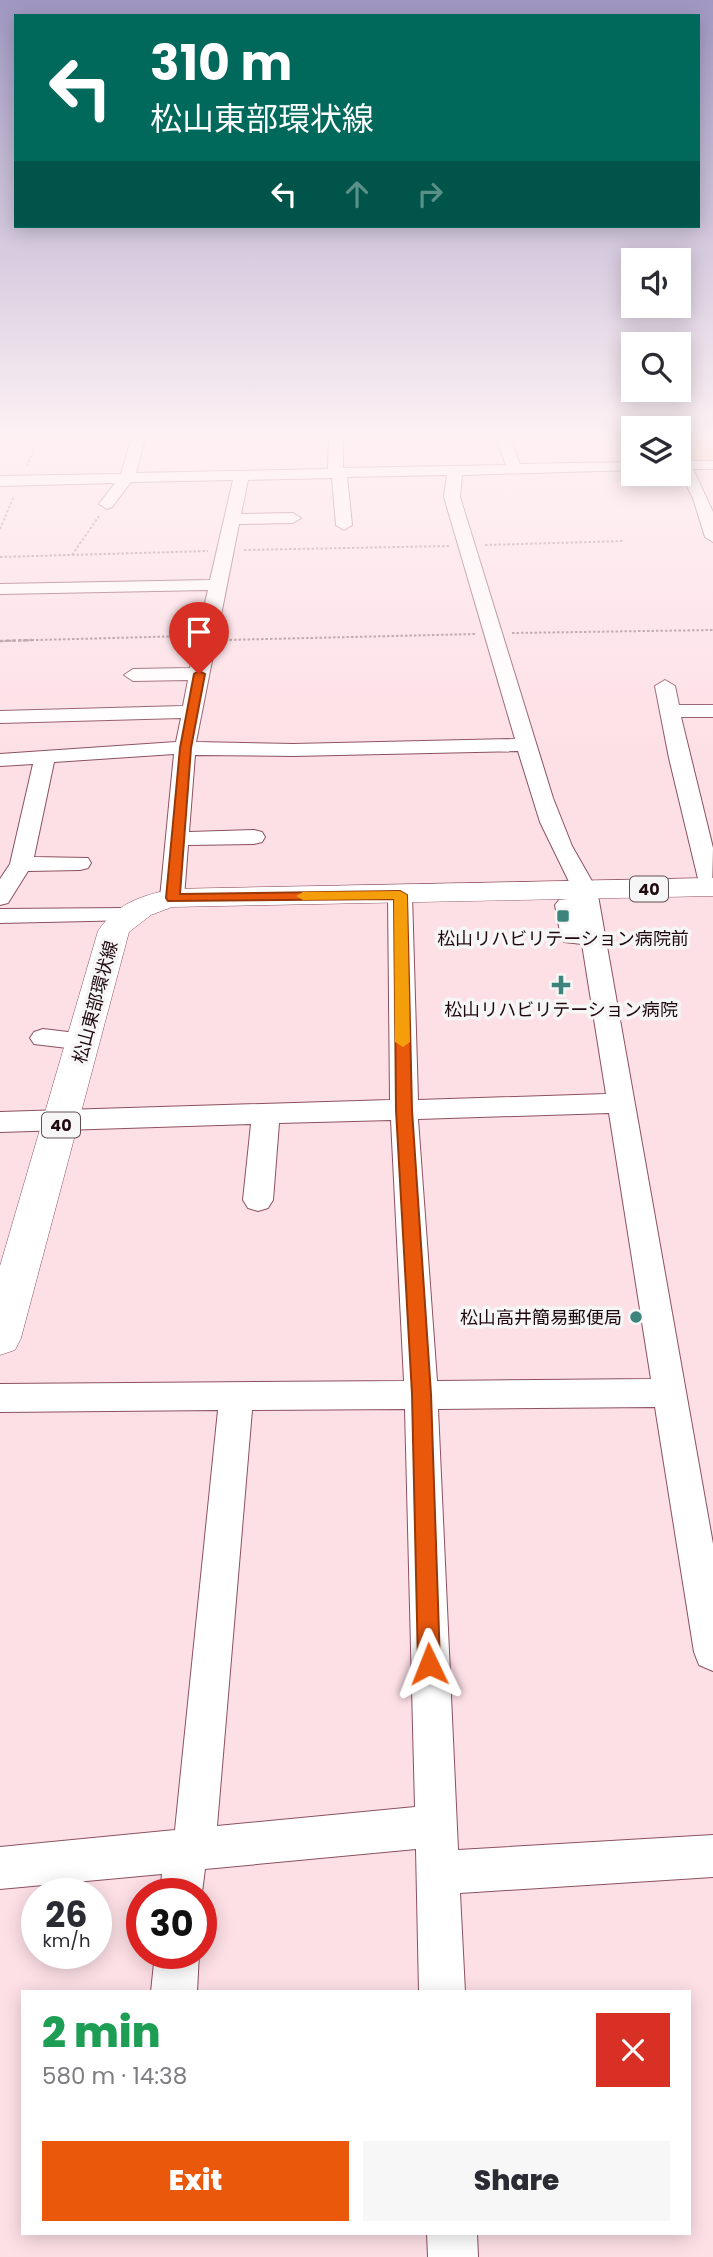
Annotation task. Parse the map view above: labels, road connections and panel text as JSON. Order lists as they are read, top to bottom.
{
  "streets": {
    "main road": ["40", "松山東部環状線"]
  },
  "crossings": [
    ["40", "松山東部環状線"]
  ],
  "places": {
    "transit": ["松山リハビリテーション病院前"],
    "health": ["松山リハビリテーション病院"],
    "other": ["松山高井簡易郵便局"]
  },
  "page": {
    "turn": ["310 m", "松山東部環状線"],
    "speed": "26 km/h",
    "limit": "30",
    "heading": ["2 min", "580 m · 14:38"],
    "buttons": ["Exit", "Share"]
  }
}
